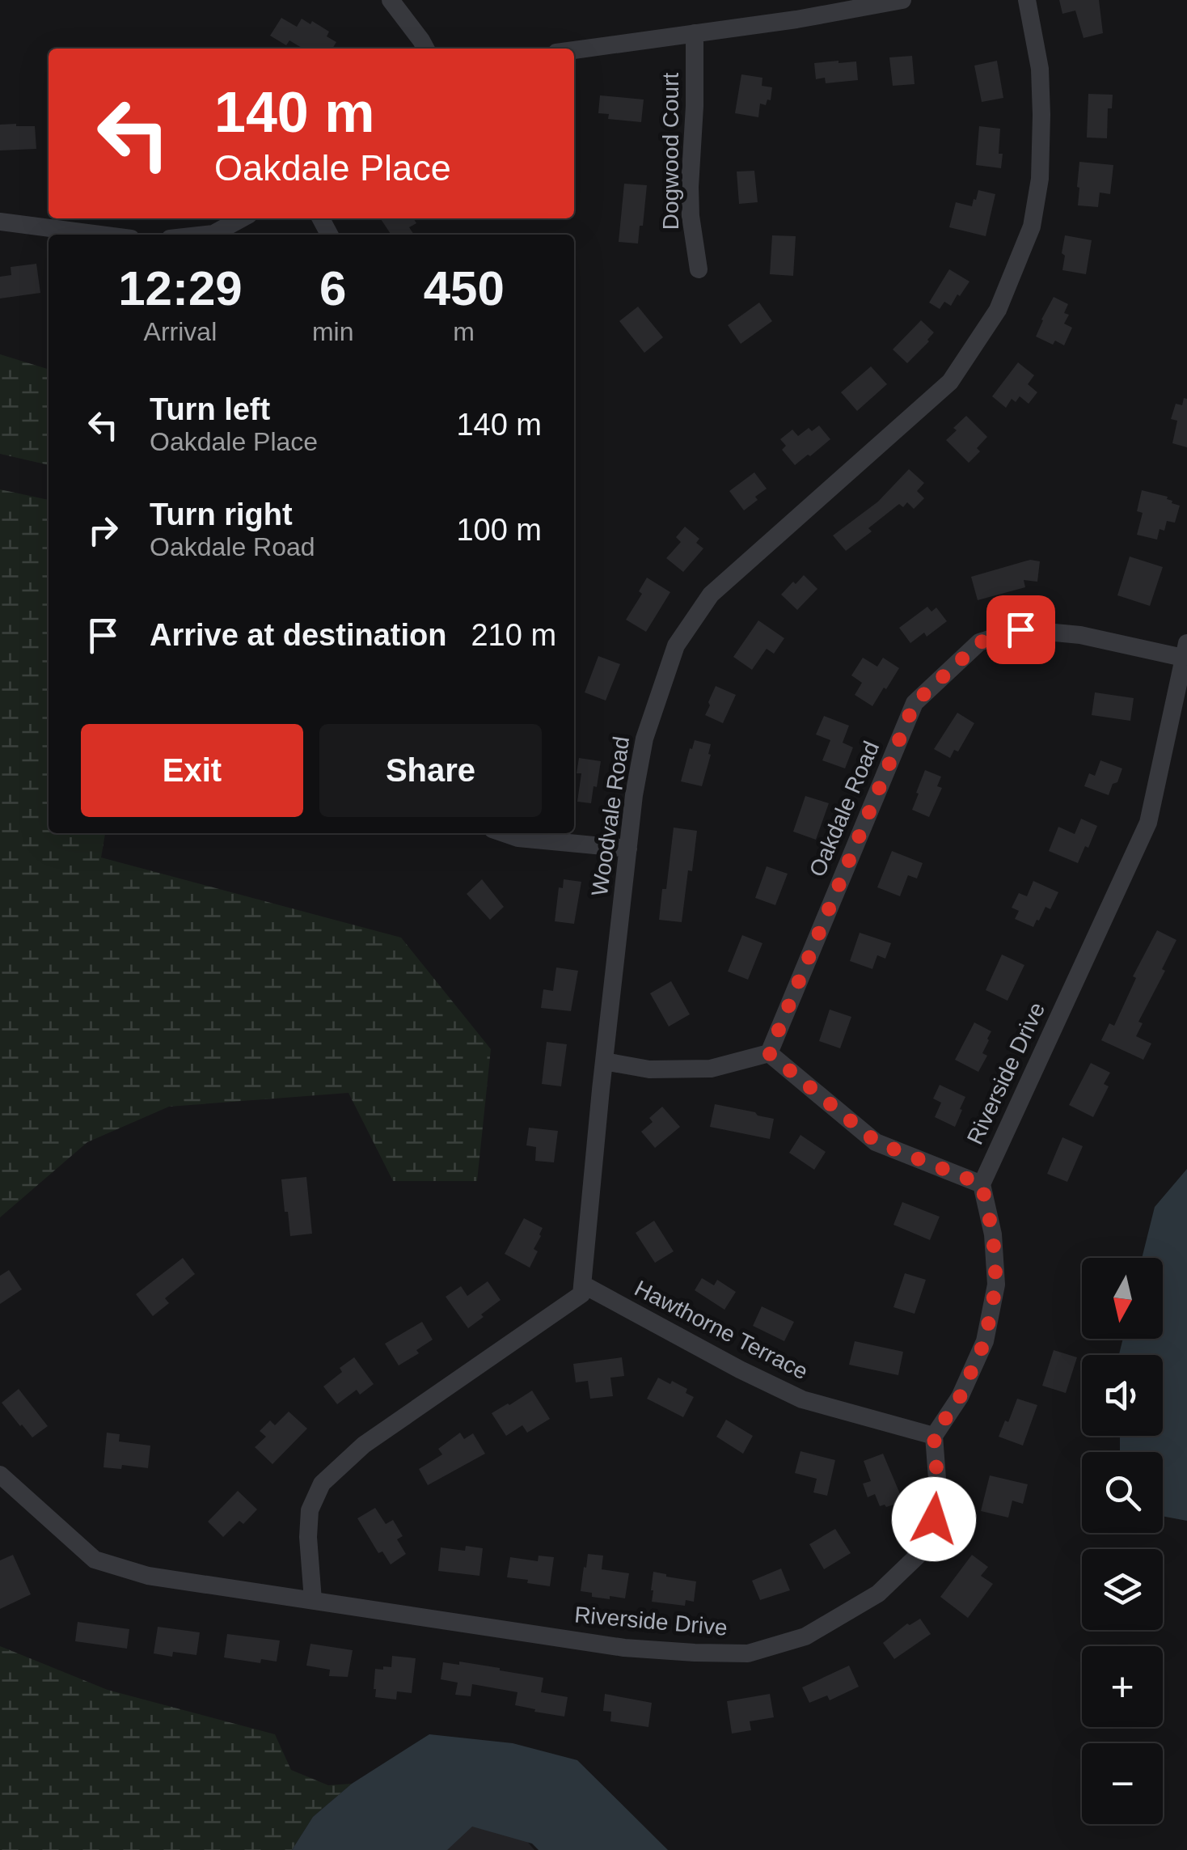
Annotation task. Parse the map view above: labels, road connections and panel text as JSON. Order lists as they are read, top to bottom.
{
  "streets": {
    "street": [
      "Dogwood Court",
      "Oakdale Road",
      "Woodvale Road",
      "Riverside Drive",
      "Hawthorne Terrace"
    ]
  },
  "crossings": [
    ["Oakdale Road", "Riverside Drive"],
    ["Woodvale Road", "Hawthorne Terrace"],
    ["Riverside Drive", "Hawthorne Terrace"]
  ],
  "north": "bottom",
  "page": {
    "turn": ["140 m", "Oakdale Place"],
    "eta": [
      "12:29",
      "Arrival",
      "6",
      "min",
      "450",
      "m"
    ],
    "list": [
      {
        "name": "Turn left",
        "note": "Oakdale Place",
        "value": "140 m"
      },
      {
        "name": "Turn right",
        "note": "Oakdale Road",
        "value": "100 m"
      },
      {
        "name": "Arrive at destination",
        "value": "210 m"
      }
    ],
    "buttons": ["Exit", "Share"],
    "map_buttons": ["+", "−"]
  }
}
